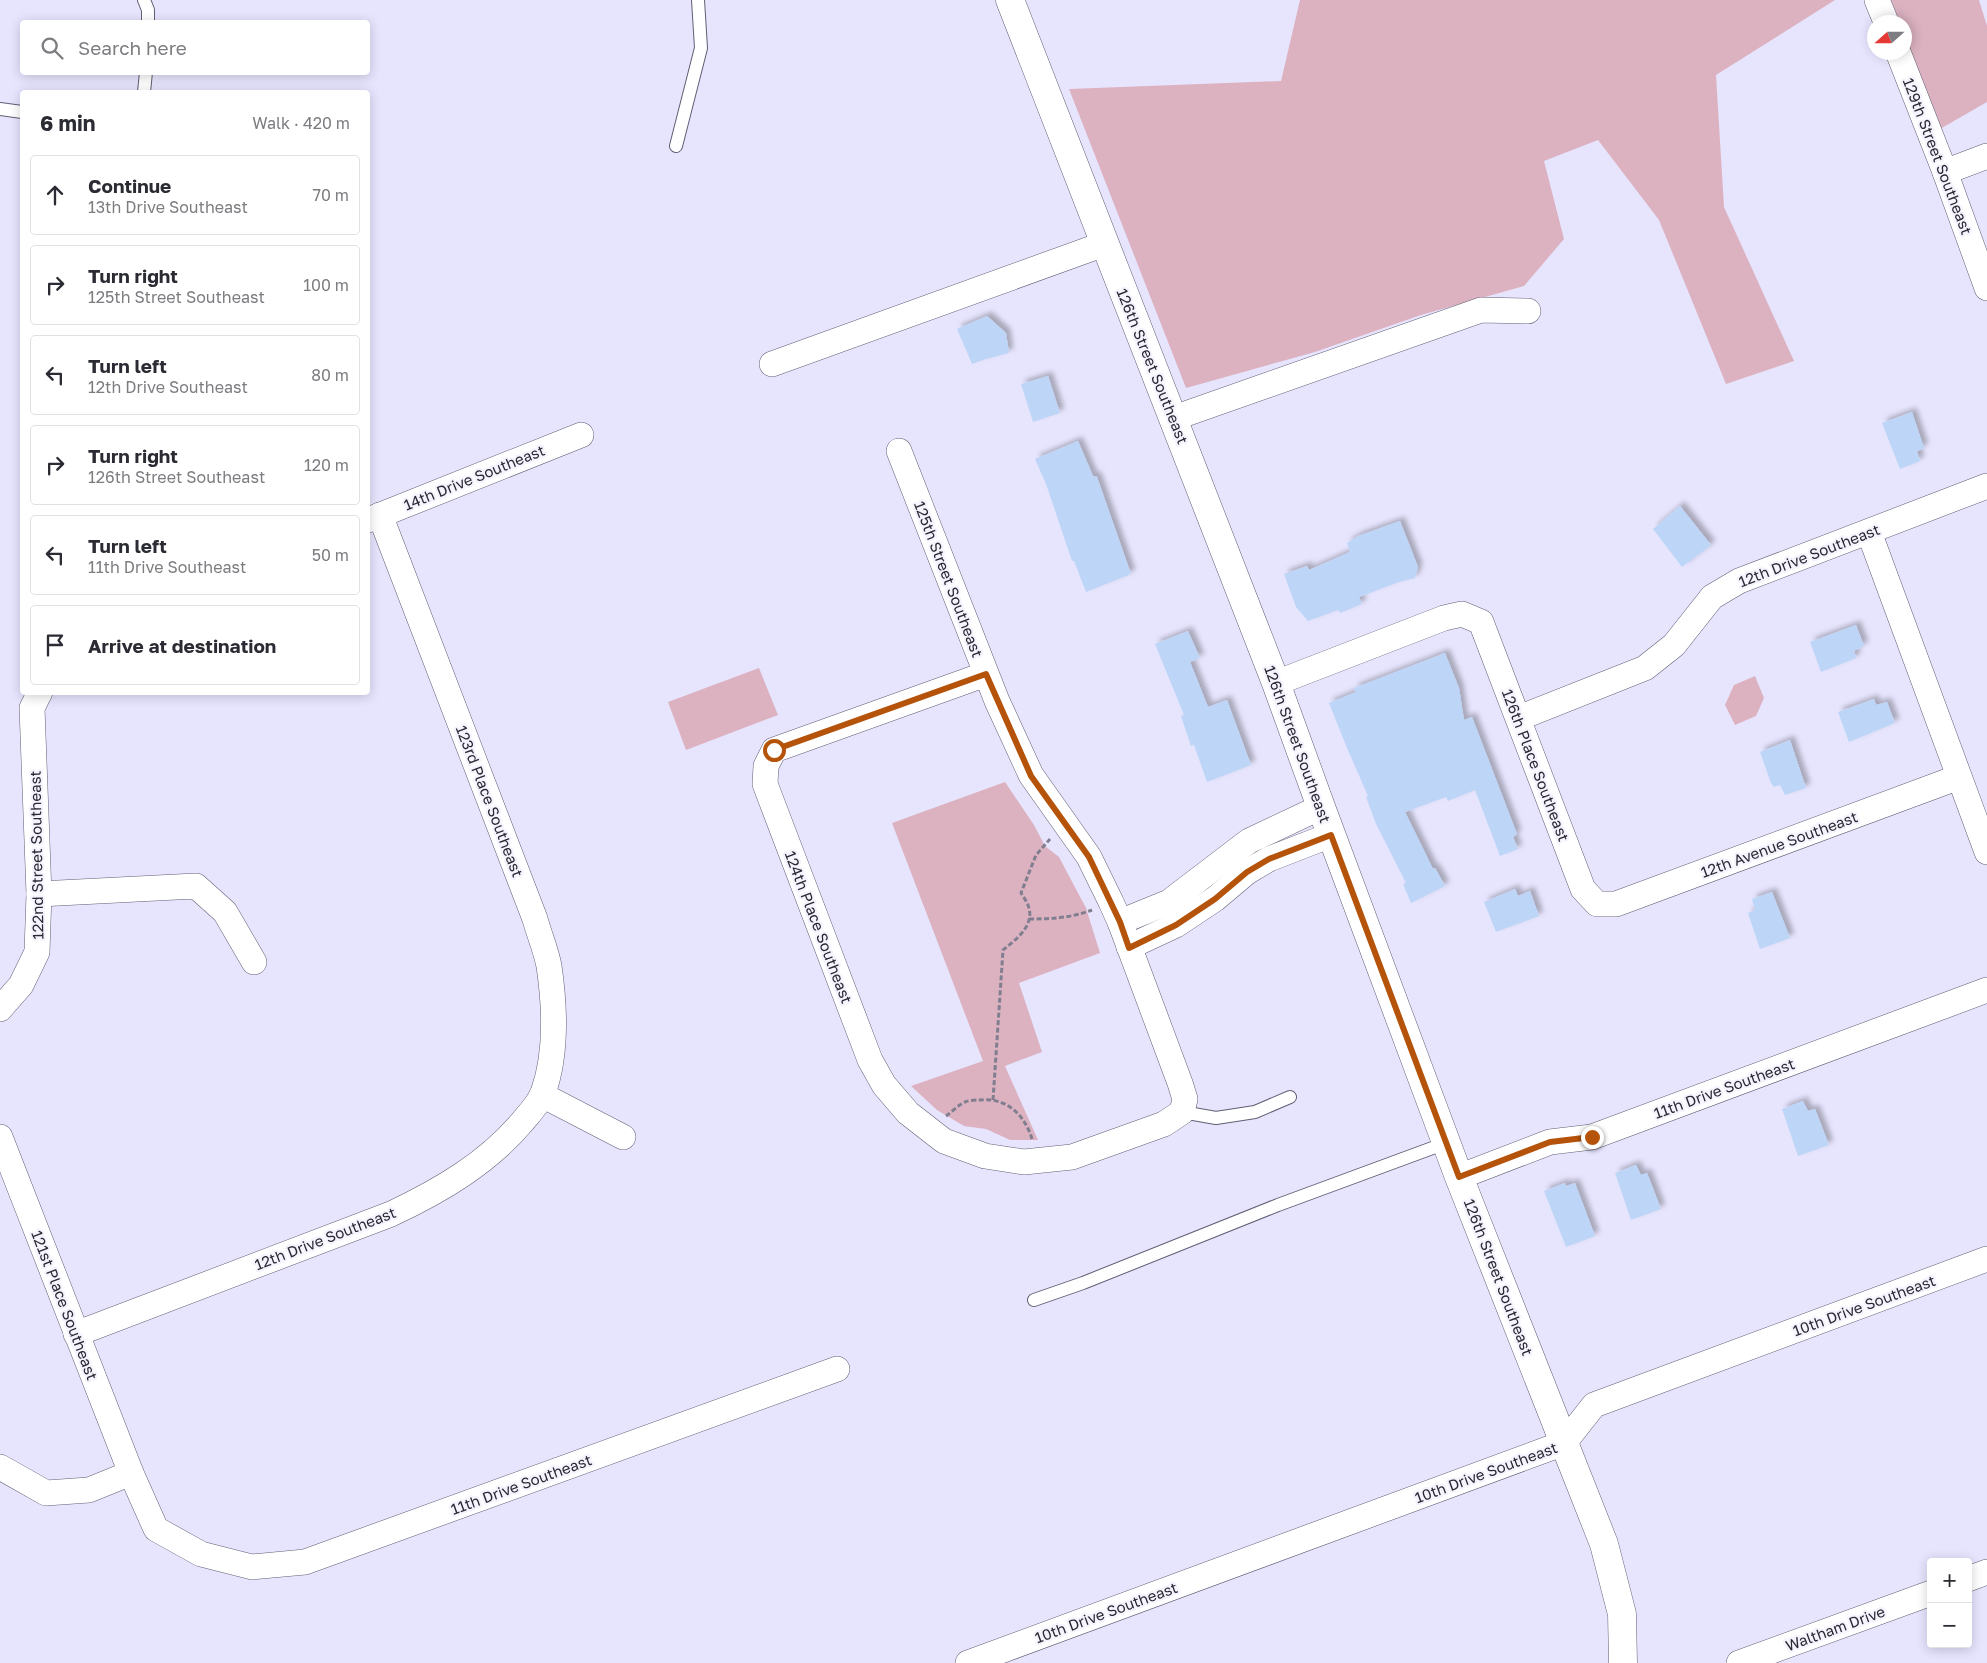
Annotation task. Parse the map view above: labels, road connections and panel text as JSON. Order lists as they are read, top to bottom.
{
  "streets": {
    "street": [
      "129th Street Southeast",
      "126th Street Southeast",
      "14th Drive Southeast",
      "12th Drive Southeast",
      "125th Street Southeast",
      "126th Place Southeast",
      "123rd Place Southeast",
      "12th Avenue Southeast",
      "122nd Street Southeast",
      "124th Place Southeast",
      "11th Drive Southeast",
      "121st Place Southeast",
      "10th Drive Southeast",
      "Waltham Drive"
    ]
  },
  "crossings": [
    ["126th Street Southeast", "126th Place Southeast"],
    ["126th Street Southeast", "11th Drive Southeast"],
    ["126th Street Southeast", "10th Drive Southeast"],
    ["14th Drive Southeast", "123rd Place Southeast"],
    ["12th Drive Southeast", "126th Place Southeast"],
    ["12th Drive Southeast", "123rd Place Southeast"],
    ["12th Drive Southeast", "121st Place Southeast"],
    ["125th Street Southeast", "124th Place Southeast"],
    ["126th Place Southeast", "12th Avenue Southeast"],
    ["11th Drive Southeast", "121st Place Southeast"]
  ],
  "north": "left",
  "page": {
    "search": "Search here",
    "heading": ["6 min", "Walk · 420 m"],
    "list": [
      ["Continue", "13th Drive Southeast", "70 m"],
      ["Turn right", "125th Street Southeast", "100 m"],
      ["Turn left", "12th Drive Southeast", "80 m"],
      ["Turn right", "126th Street Southeast", "120 m"],
      ["Turn left", "11th Drive Southeast", "50 m"],
      "Arrive at destination"
    ],
    "map_buttons": ["+", "−"]
  }
}
